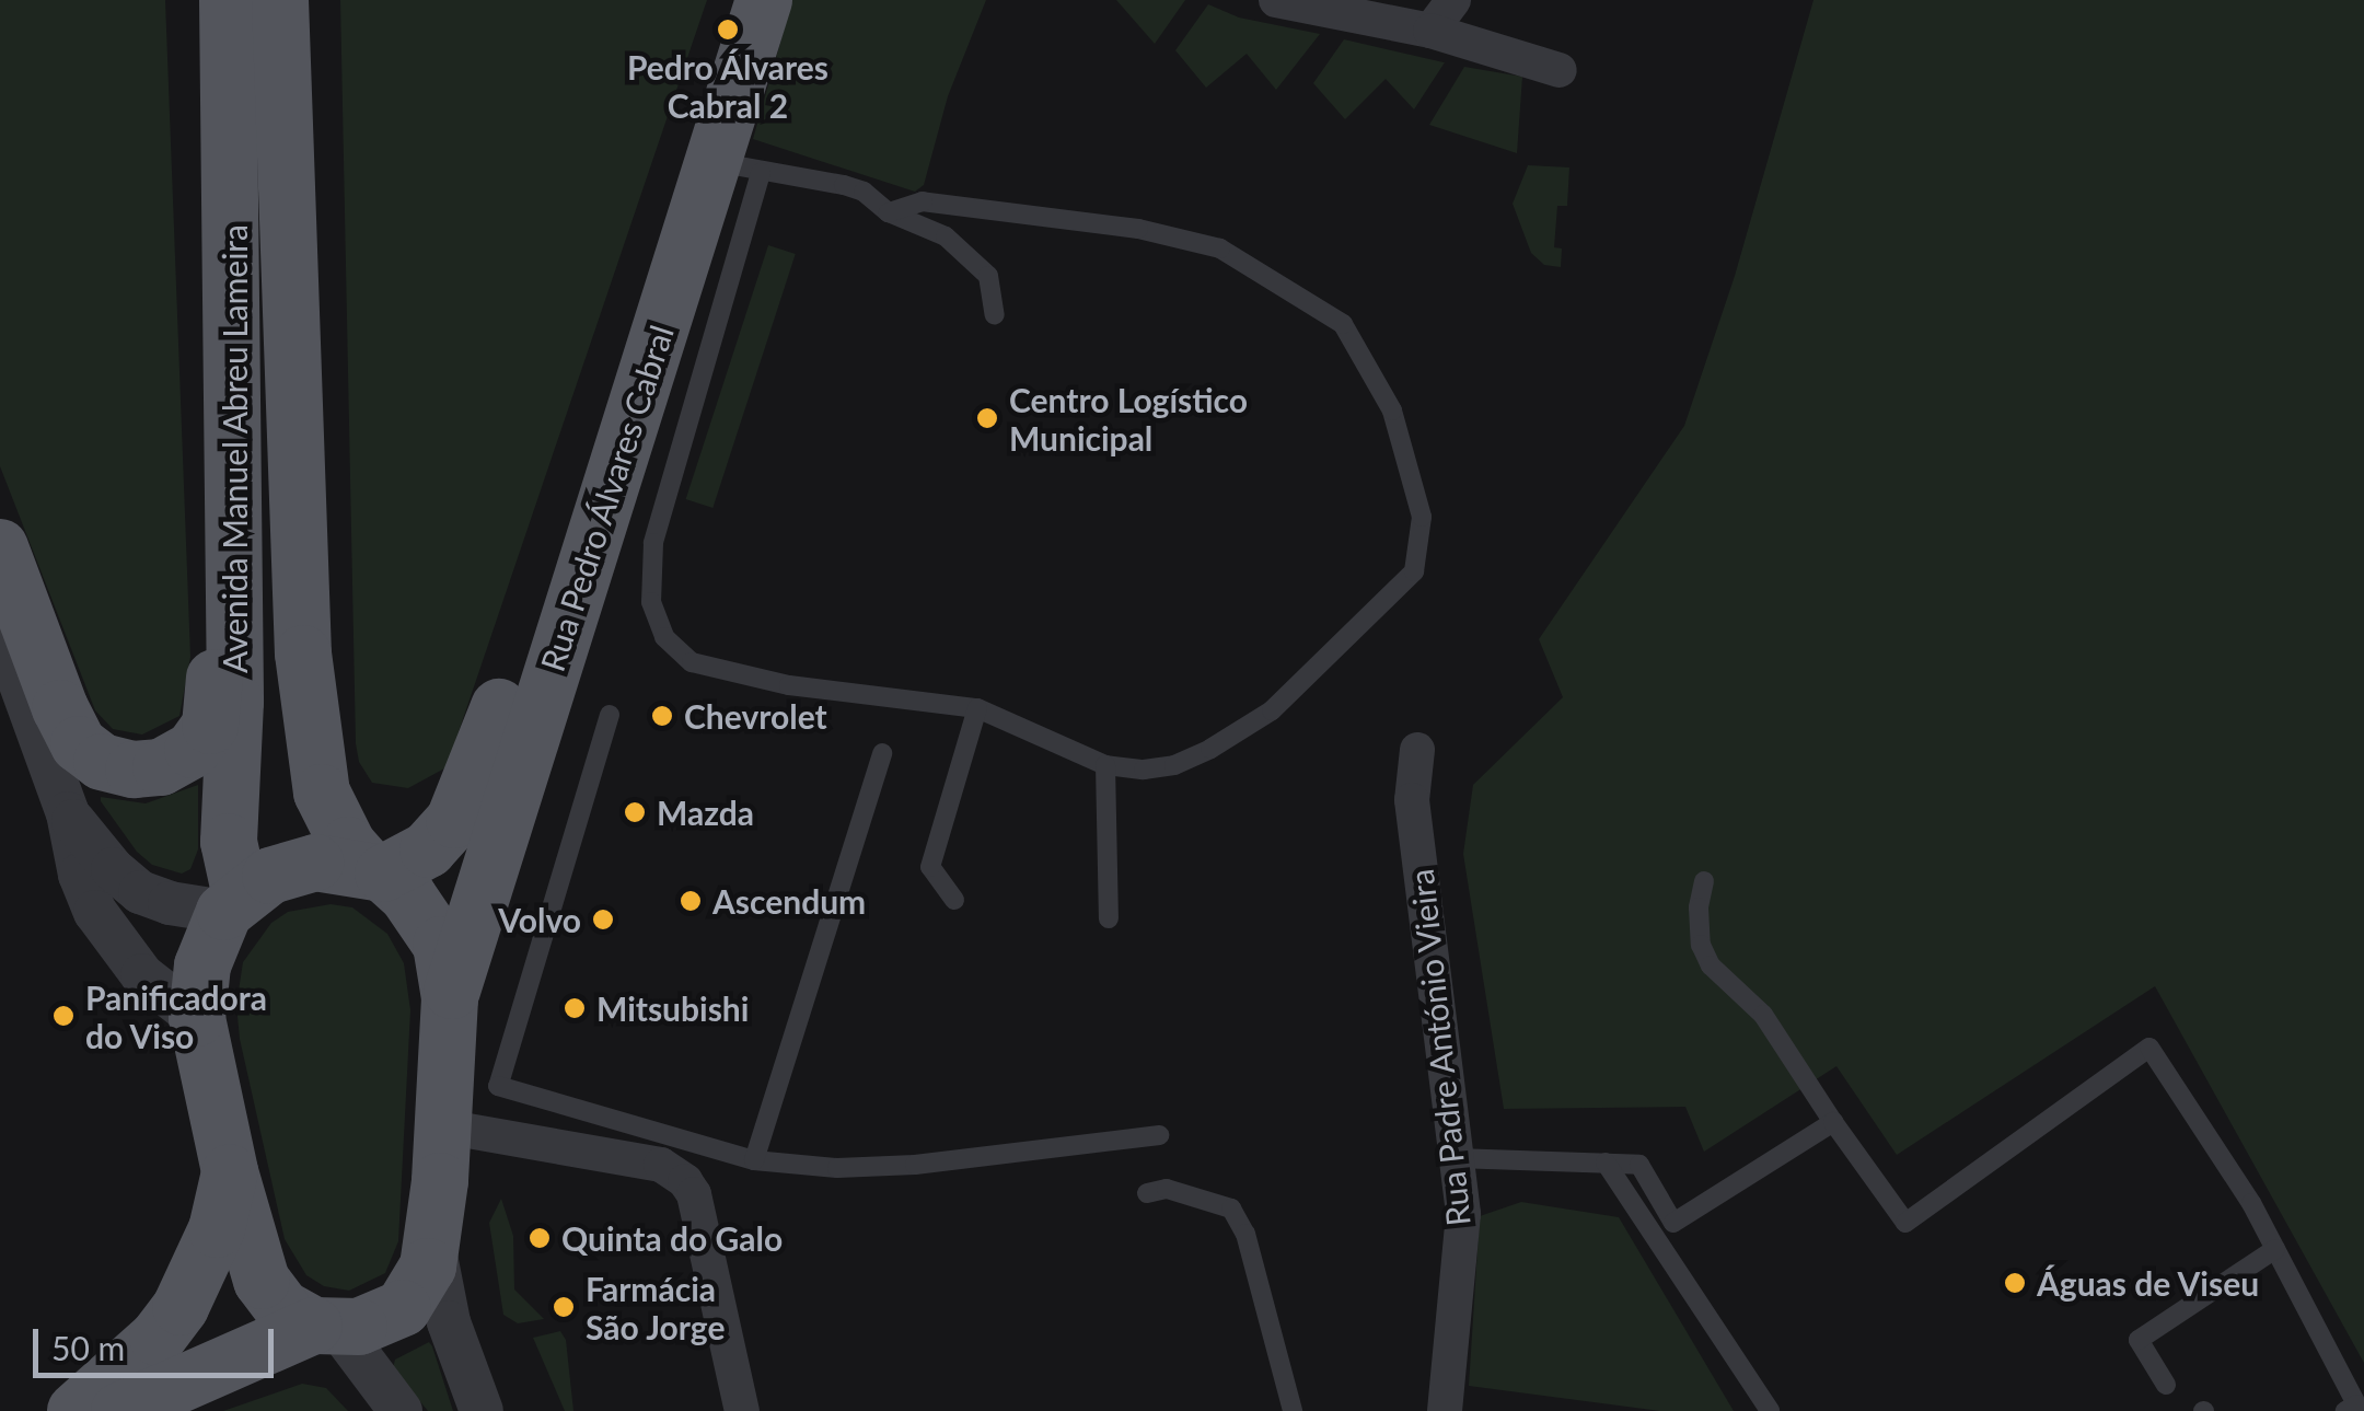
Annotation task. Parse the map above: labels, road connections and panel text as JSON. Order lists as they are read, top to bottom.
{
  "streets": {
    "main road": ["Avenida Manuel Abreu Lameira", "Rua Pedro Álvares Cabral"],
    "street": ["Rua Padre António Vieira"]
  },
  "crossings": [
    ["Avenida Manuel Abreu Lameira", "Rua Pedro Álvares Cabral"]
  ],
  "places": [
    "Pedro Álvares Cabral 2",
    "Centro Logístico Municipal",
    "Chevrolet",
    "Mazda",
    "Ascendum",
    "Volvo",
    "Mitsubishi",
    "Panificadora do Viso",
    "Quinta do Galo",
    "Águas de Viseu",
    "Farmácia São Jorge"
  ],
  "scale_bar": "50 m"
}
